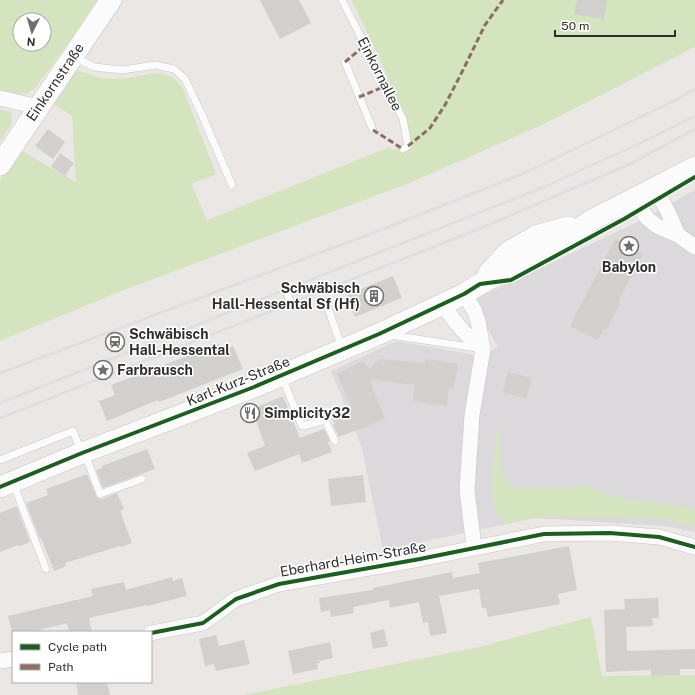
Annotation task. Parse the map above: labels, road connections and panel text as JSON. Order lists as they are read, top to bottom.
{
  "streets": {
    "main road": ["Einkornstraße", "Karl-Kurz-Straße"],
    "street": ["Eberhard-Heim-Straße"],
    "lane": ["Einkornallee"]
  },
  "places": {
    "place": ["Babylon", "Farbrausch"],
    "building": ["Schwäbisch Hall-Hessental Sf (Hf)"],
    "station": ["Schwäbisch Hall-Hessental"],
    "restaurant": ["Simplicity32"]
  },
  "legend": ["Cycle path", "Path"],
  "scale_bar": "50 m",
  "north": "bottom"
}
